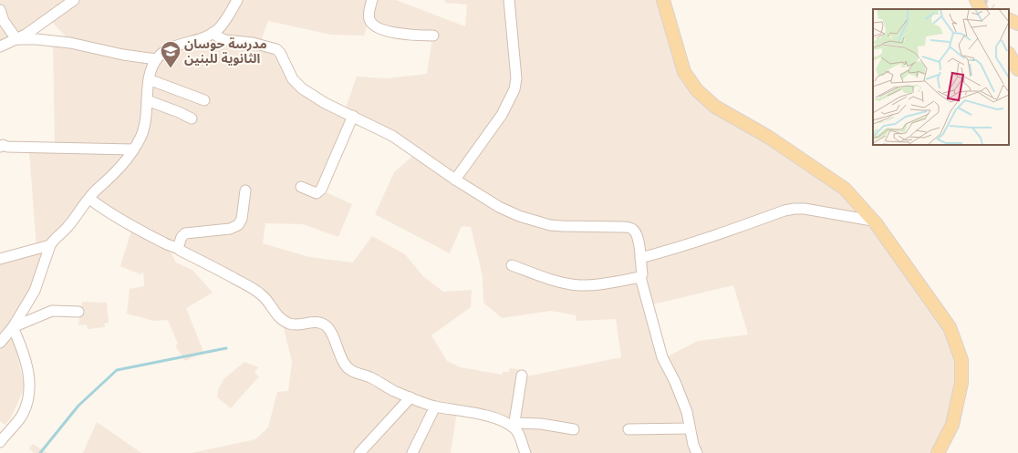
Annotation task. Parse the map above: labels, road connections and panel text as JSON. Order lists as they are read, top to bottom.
{
  "places": {
    "school or university": ["مدرسة حوسان الثانوية للبنين"]
  }
}
